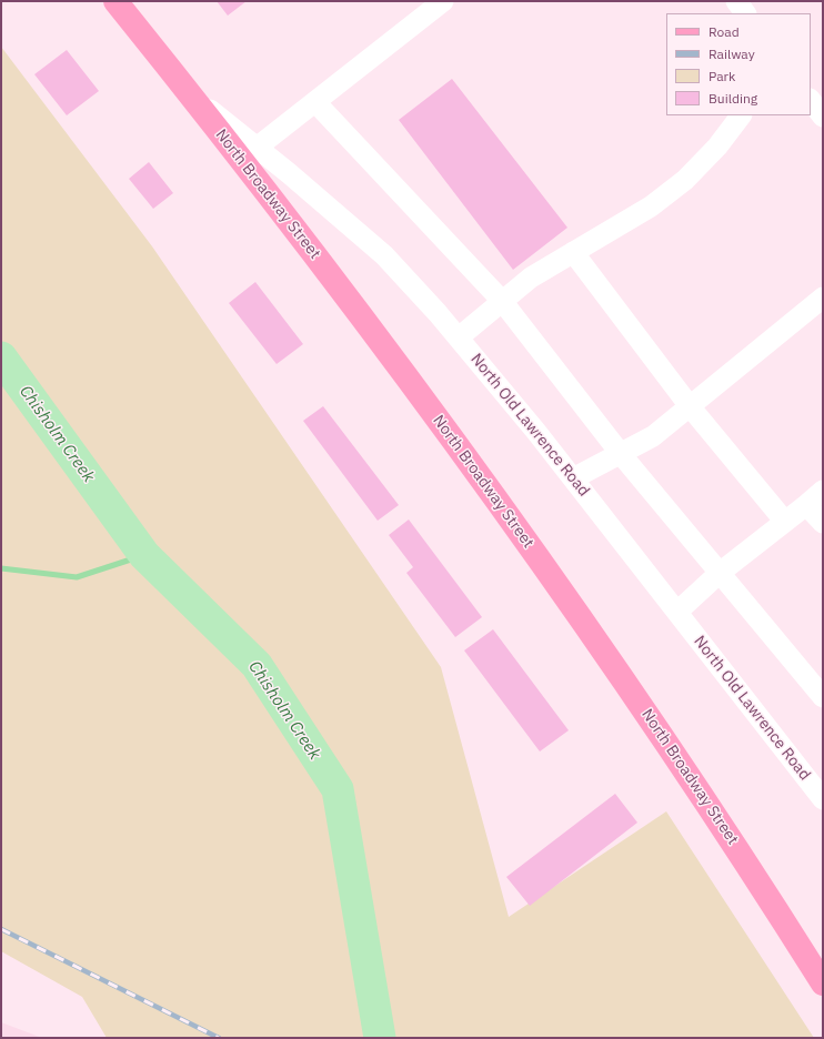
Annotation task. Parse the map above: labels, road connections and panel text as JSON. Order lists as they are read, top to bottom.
{
  "streets": {
    "main road": ["North Broadway Street"],
    "street": ["North Old Lawrence Road"]
  },
  "crossings": [
    ["North Broadway Street", "North Old Lawrence Road"]
  ],
  "water": ["Chisholm Creek"],
  "legend": [
    "Road",
    "Railway",
    "Park",
    "Building"
  ]
}
